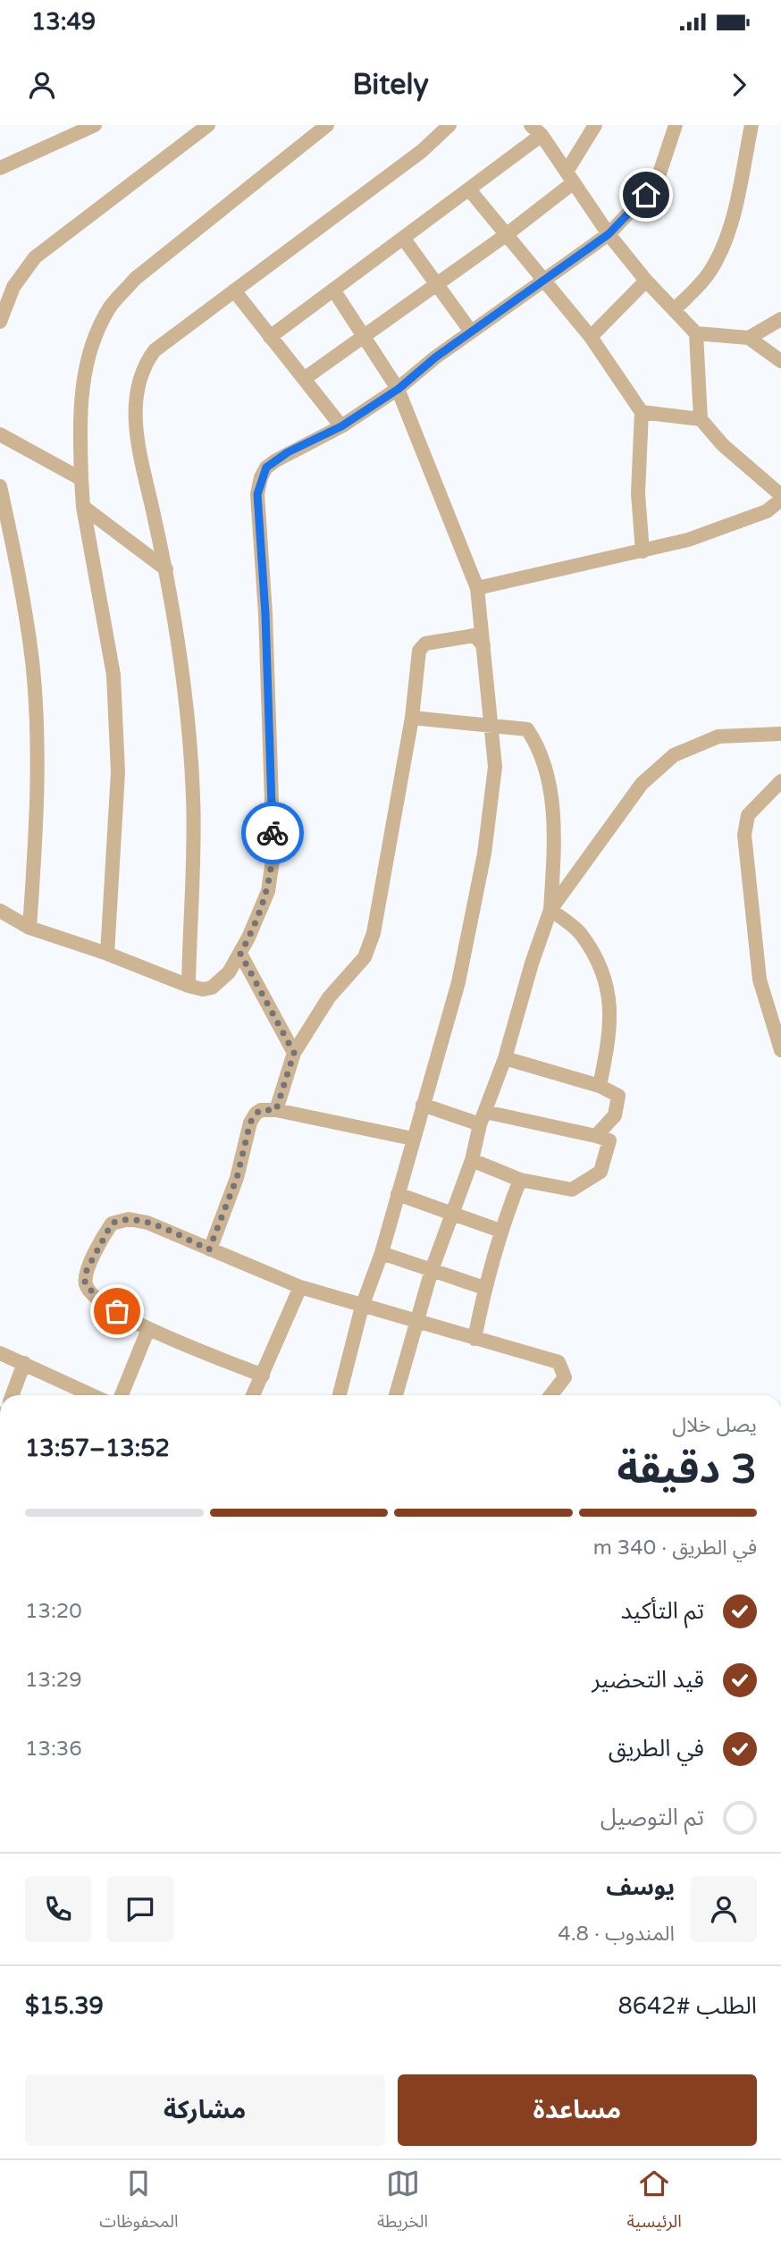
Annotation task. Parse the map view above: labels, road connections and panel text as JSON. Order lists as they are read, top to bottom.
{
  "page": {
    "status": "13:49",
    "header": "Bitely",
    "heading": ["3 دقيقة", "يصل خلال", "13:52–13:57"],
    "panel": [
      "يوسف",
      "المندوب · 4.8",
      "الطلب #8642",
      "$15.39"
    ],
    "bar": "في الطريق · 340 m",
    "list": [
      ["تم التأكيد", "13:20"],
      ["قيد التحضير", "13:29"],
      ["في الطريق", "13:36"],
      "تم التوصيل"
    ],
    "buttons": ["مساعدة", "مشاركة"],
    "tabs": ["الرئيسية", "الخريطة", "المحفوظات"]
  }
}
